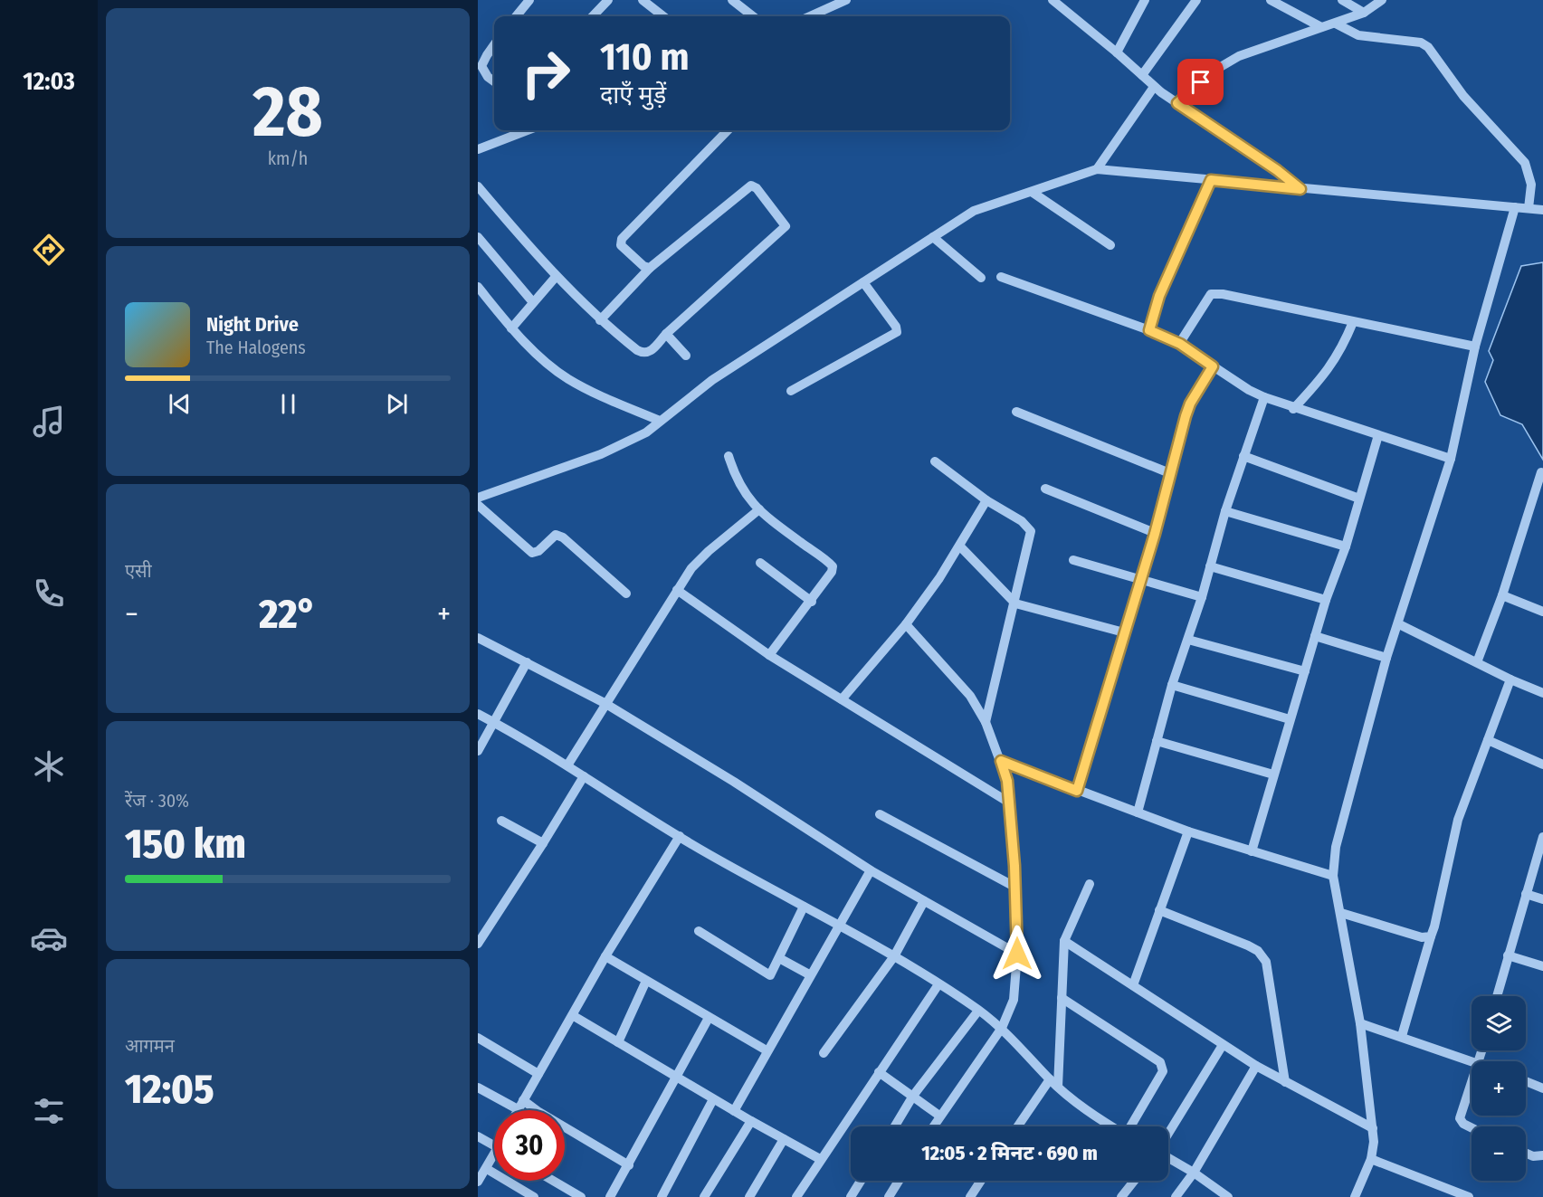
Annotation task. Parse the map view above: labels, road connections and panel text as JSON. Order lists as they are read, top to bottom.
{
  "page": {
    "tabs": "12:03",
    "tile": [
      ["28", "km/h"],
      "एसी",
      ["रेंज · 30%", "150 km"],
      ["आगमन", "12:05"]
    ],
    "turn": ["110 m", "दाएँ मुड़ें"],
    "song": ["Night Drive", "The Halogens"],
    "heat": ["−", "22°", "+"],
    "map_buttons": ["+", "−"],
    "limit": "30",
    "trip": "12:05 · 2 मिनट · 690 m"
  }
}
